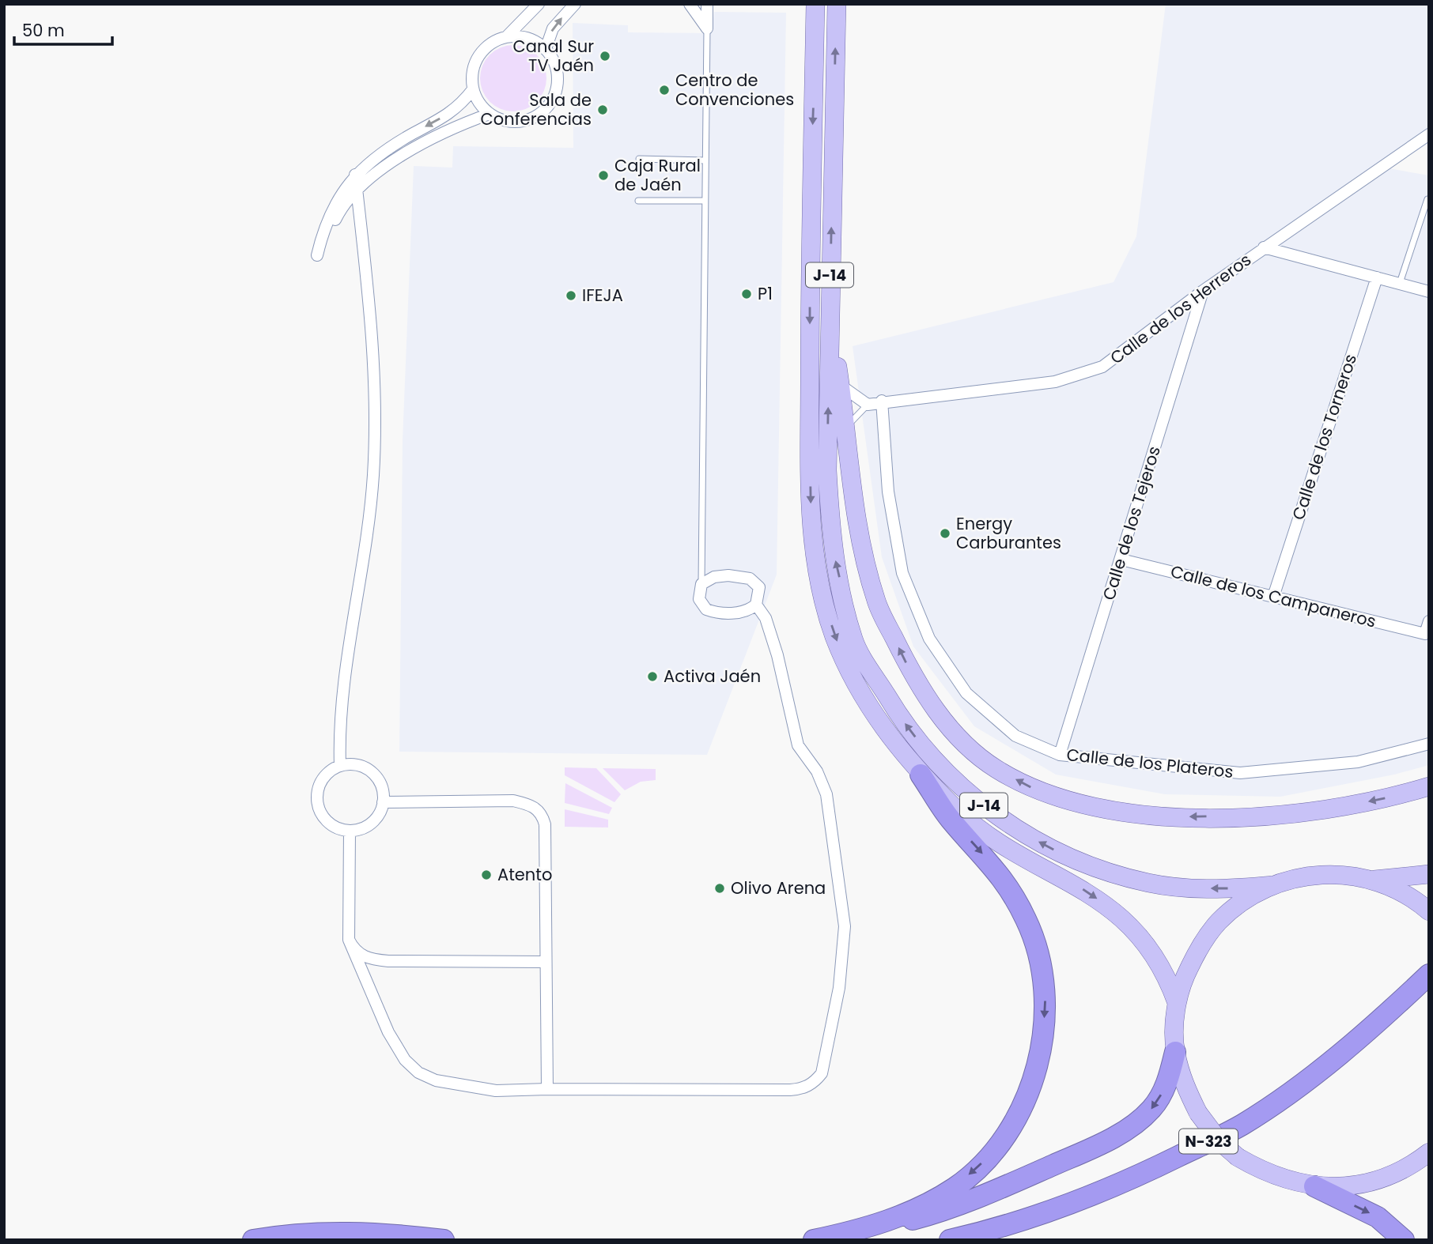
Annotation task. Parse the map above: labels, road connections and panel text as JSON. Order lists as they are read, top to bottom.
{
  "streets": {
    "highway": ["N-323"],
    "main road": ["J-14"],
    "street": [
      "Calle de los Herreros",
      "Calle de los Torneros",
      "Calle de los Tejeros",
      "Calle de los Campaneros",
      "Calle de los Plateros"
    ]
  },
  "crossings": [
    ["Calle de los Herreros", "Calle de los Tejeros"],
    ["Calle de los Herreros", "Calle de los Plateros"],
    ["Calle de los Torneros", "Calle de los Campaneros"],
    ["Calle de los Tejeros", "Calle de los Campaneros"],
    ["Calle de los Tejeros", "Calle de los Plateros"]
  ],
  "places": [
    "Canal Sur TV Jaén",
    "Centro de Convenciones",
    "Sala de Conferencias",
    "Caja Rural de Jaén",
    "P1",
    "IFEJA",
    "Energy Carburantes",
    "Activa Jaén",
    "Atento",
    "Olivo Arena"
  ],
  "scale_bar": "50 m"
}
